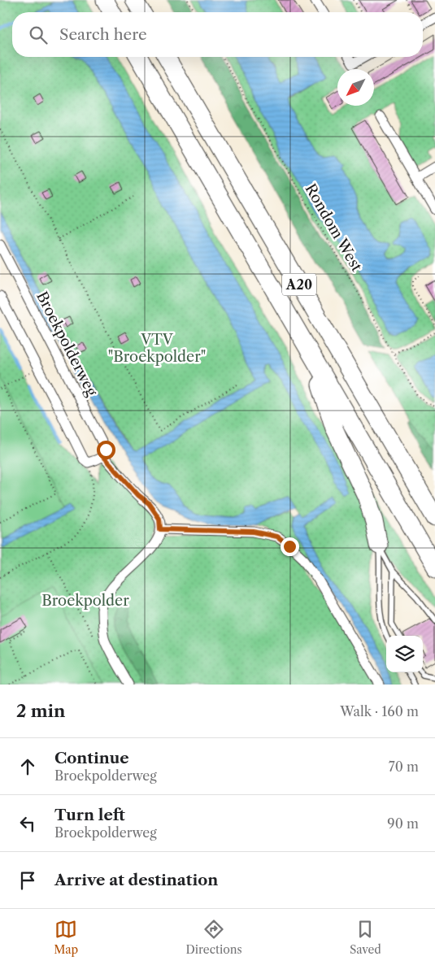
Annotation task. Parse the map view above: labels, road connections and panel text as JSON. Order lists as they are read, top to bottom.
{
  "streets": {
    "highway": ["A20"],
    "street": ["Broekpolderweg"],
    "path": ["Rondom West"]
  },
  "parks": ["VTV \"Broekpolder\"", "Broekpolder"],
  "north": "bottom left",
  "page": {
    "search": "Search here",
    "heading": ["2 min", "Walk · 160 m"],
    "list": [
      ["Continue", "Broekpolderweg", "70 m"],
      ["Turn left", "Broekpolderweg", "90 m"],
      "Arrive at destination"
    ],
    "nav": ["Map", "Directions", "Saved"]
  }
}
